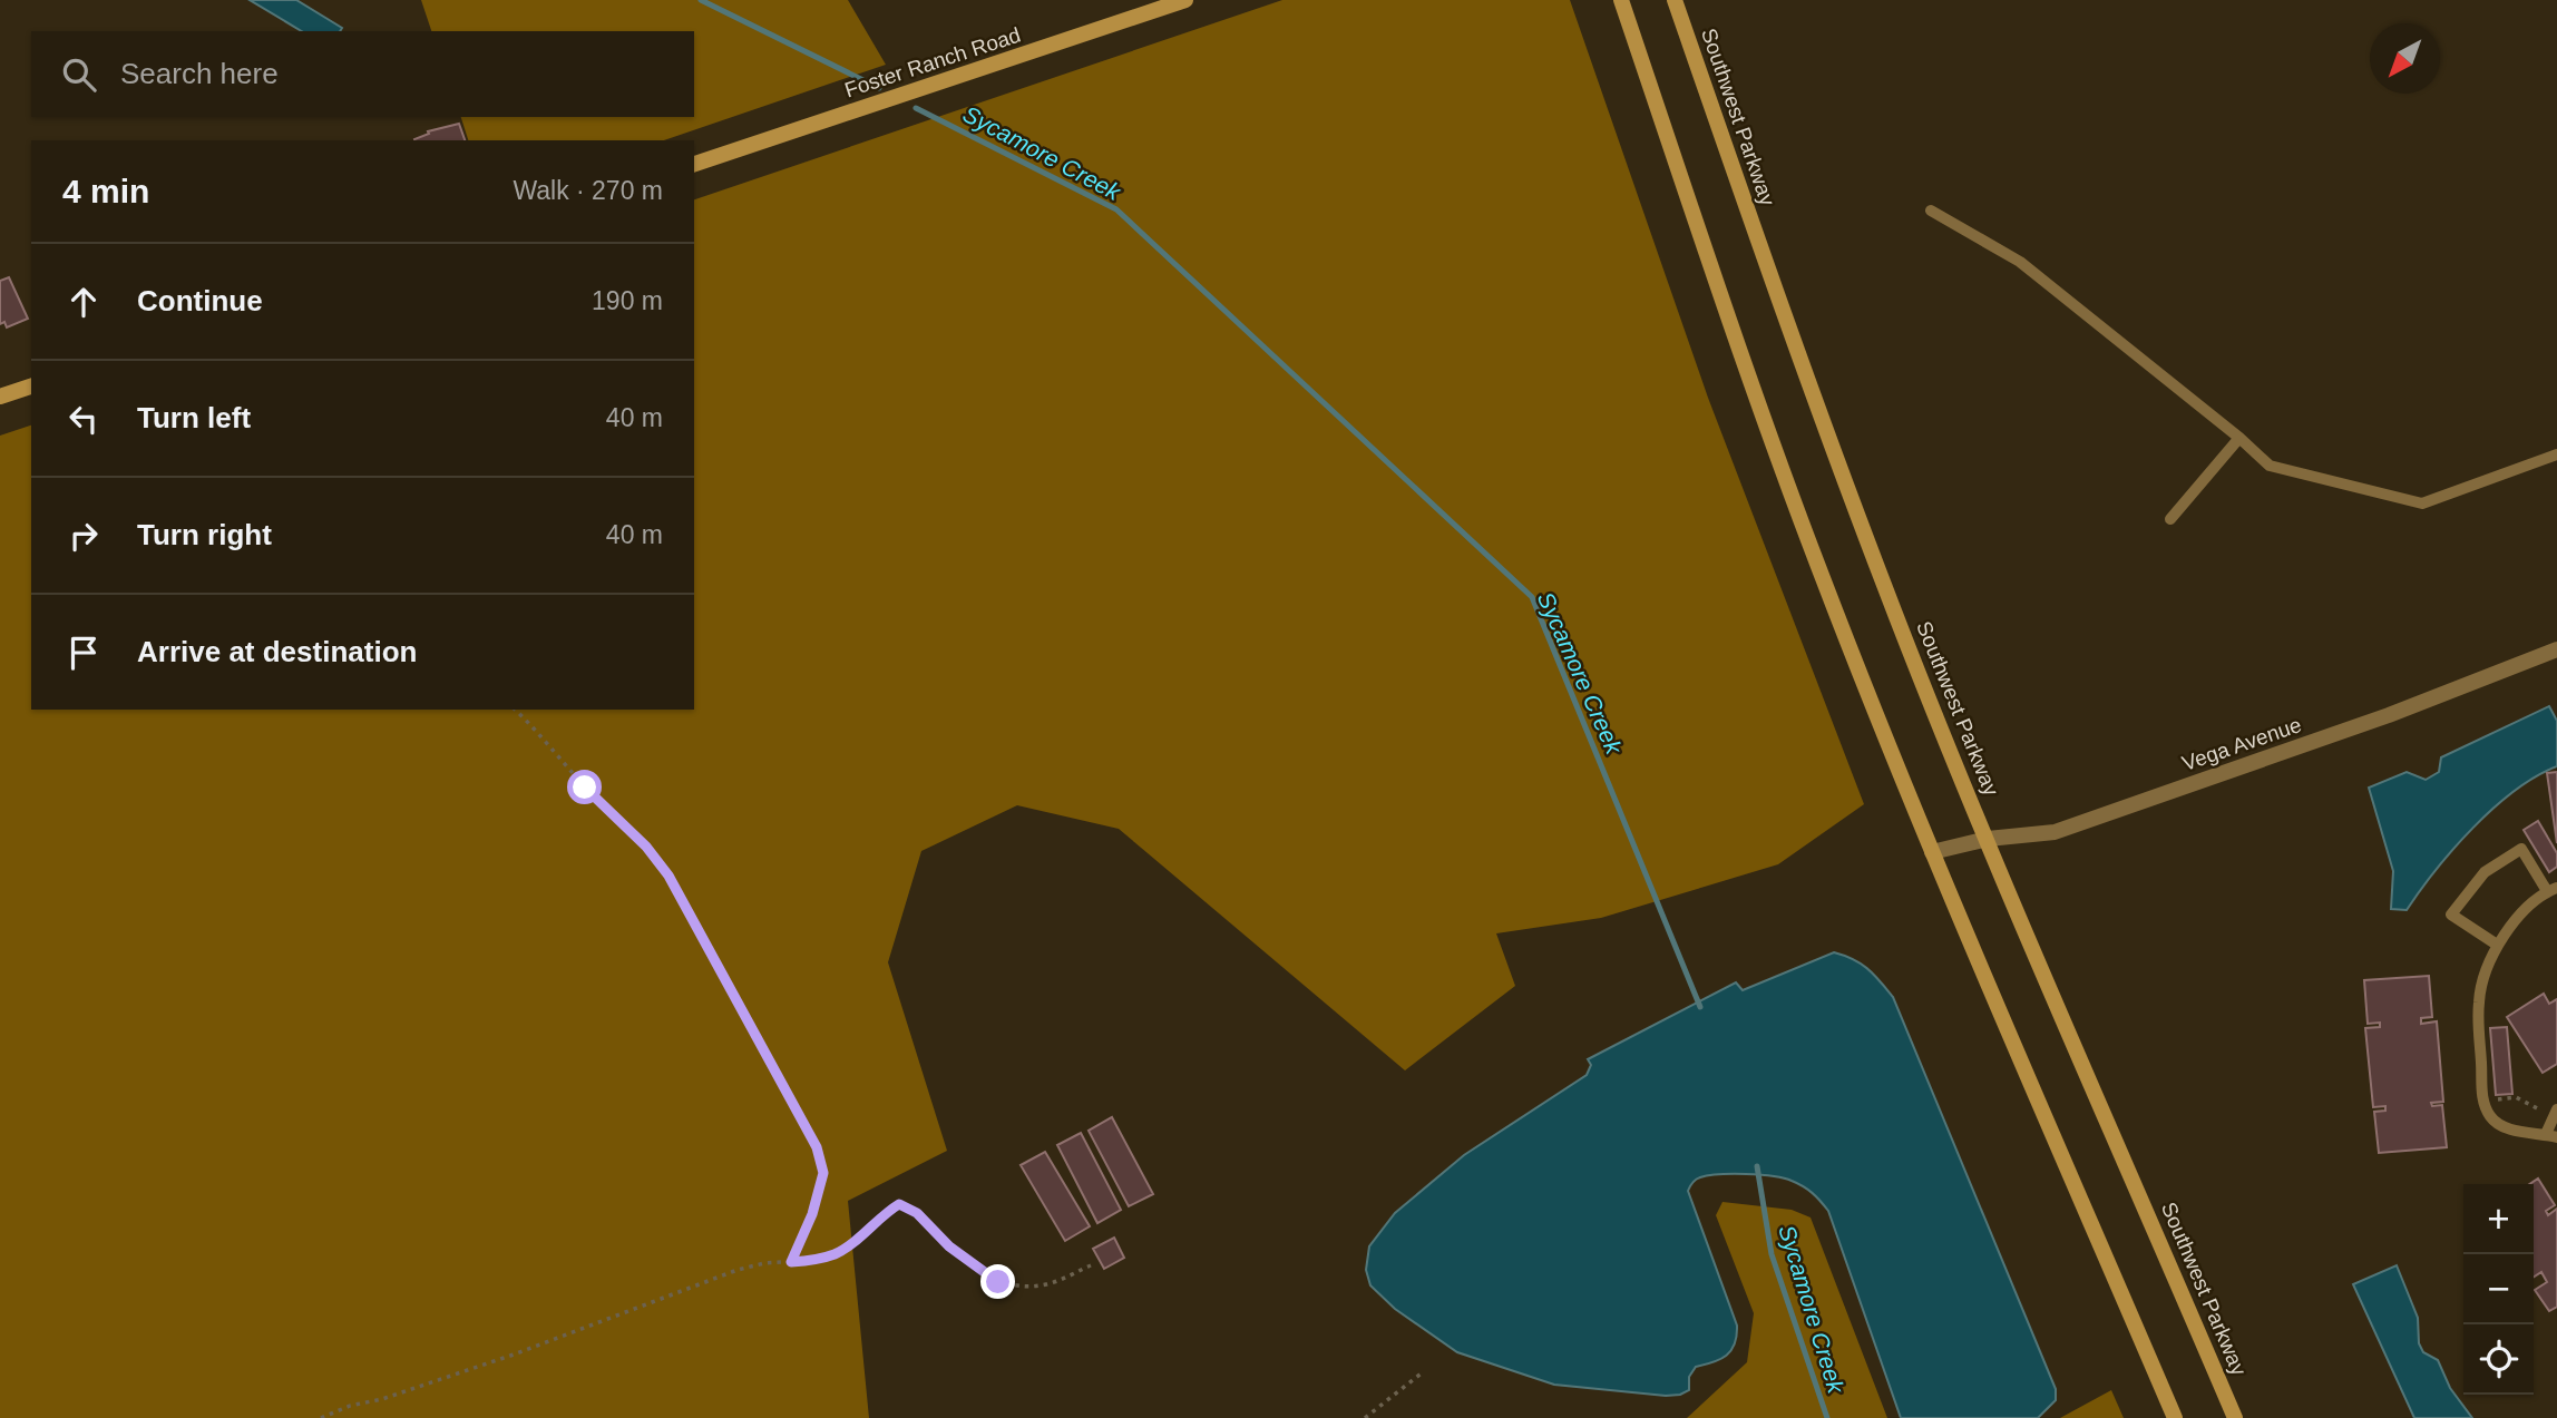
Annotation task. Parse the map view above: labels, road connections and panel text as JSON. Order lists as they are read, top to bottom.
{
  "streets": {
    "main road": ["Foster Ranch Road", "Southwest Parkway"],
    "street": ["Vega Avenue"]
  },
  "crossings": [
    ["Southwest Parkway", "Vega Avenue"]
  ],
  "water": ["Sycamore Creek"],
  "north": "bottom left",
  "page": {
    "search": "Search here",
    "heading": ["4 min", "Walk · 270 m"],
    "list": [
      ["Continue", "190 m"],
      ["Turn left", "40 m"],
      ["Turn right", "40 m"],
      "Arrive at destination"
    ],
    "map_buttons": ["+", "−"]
  }
}
